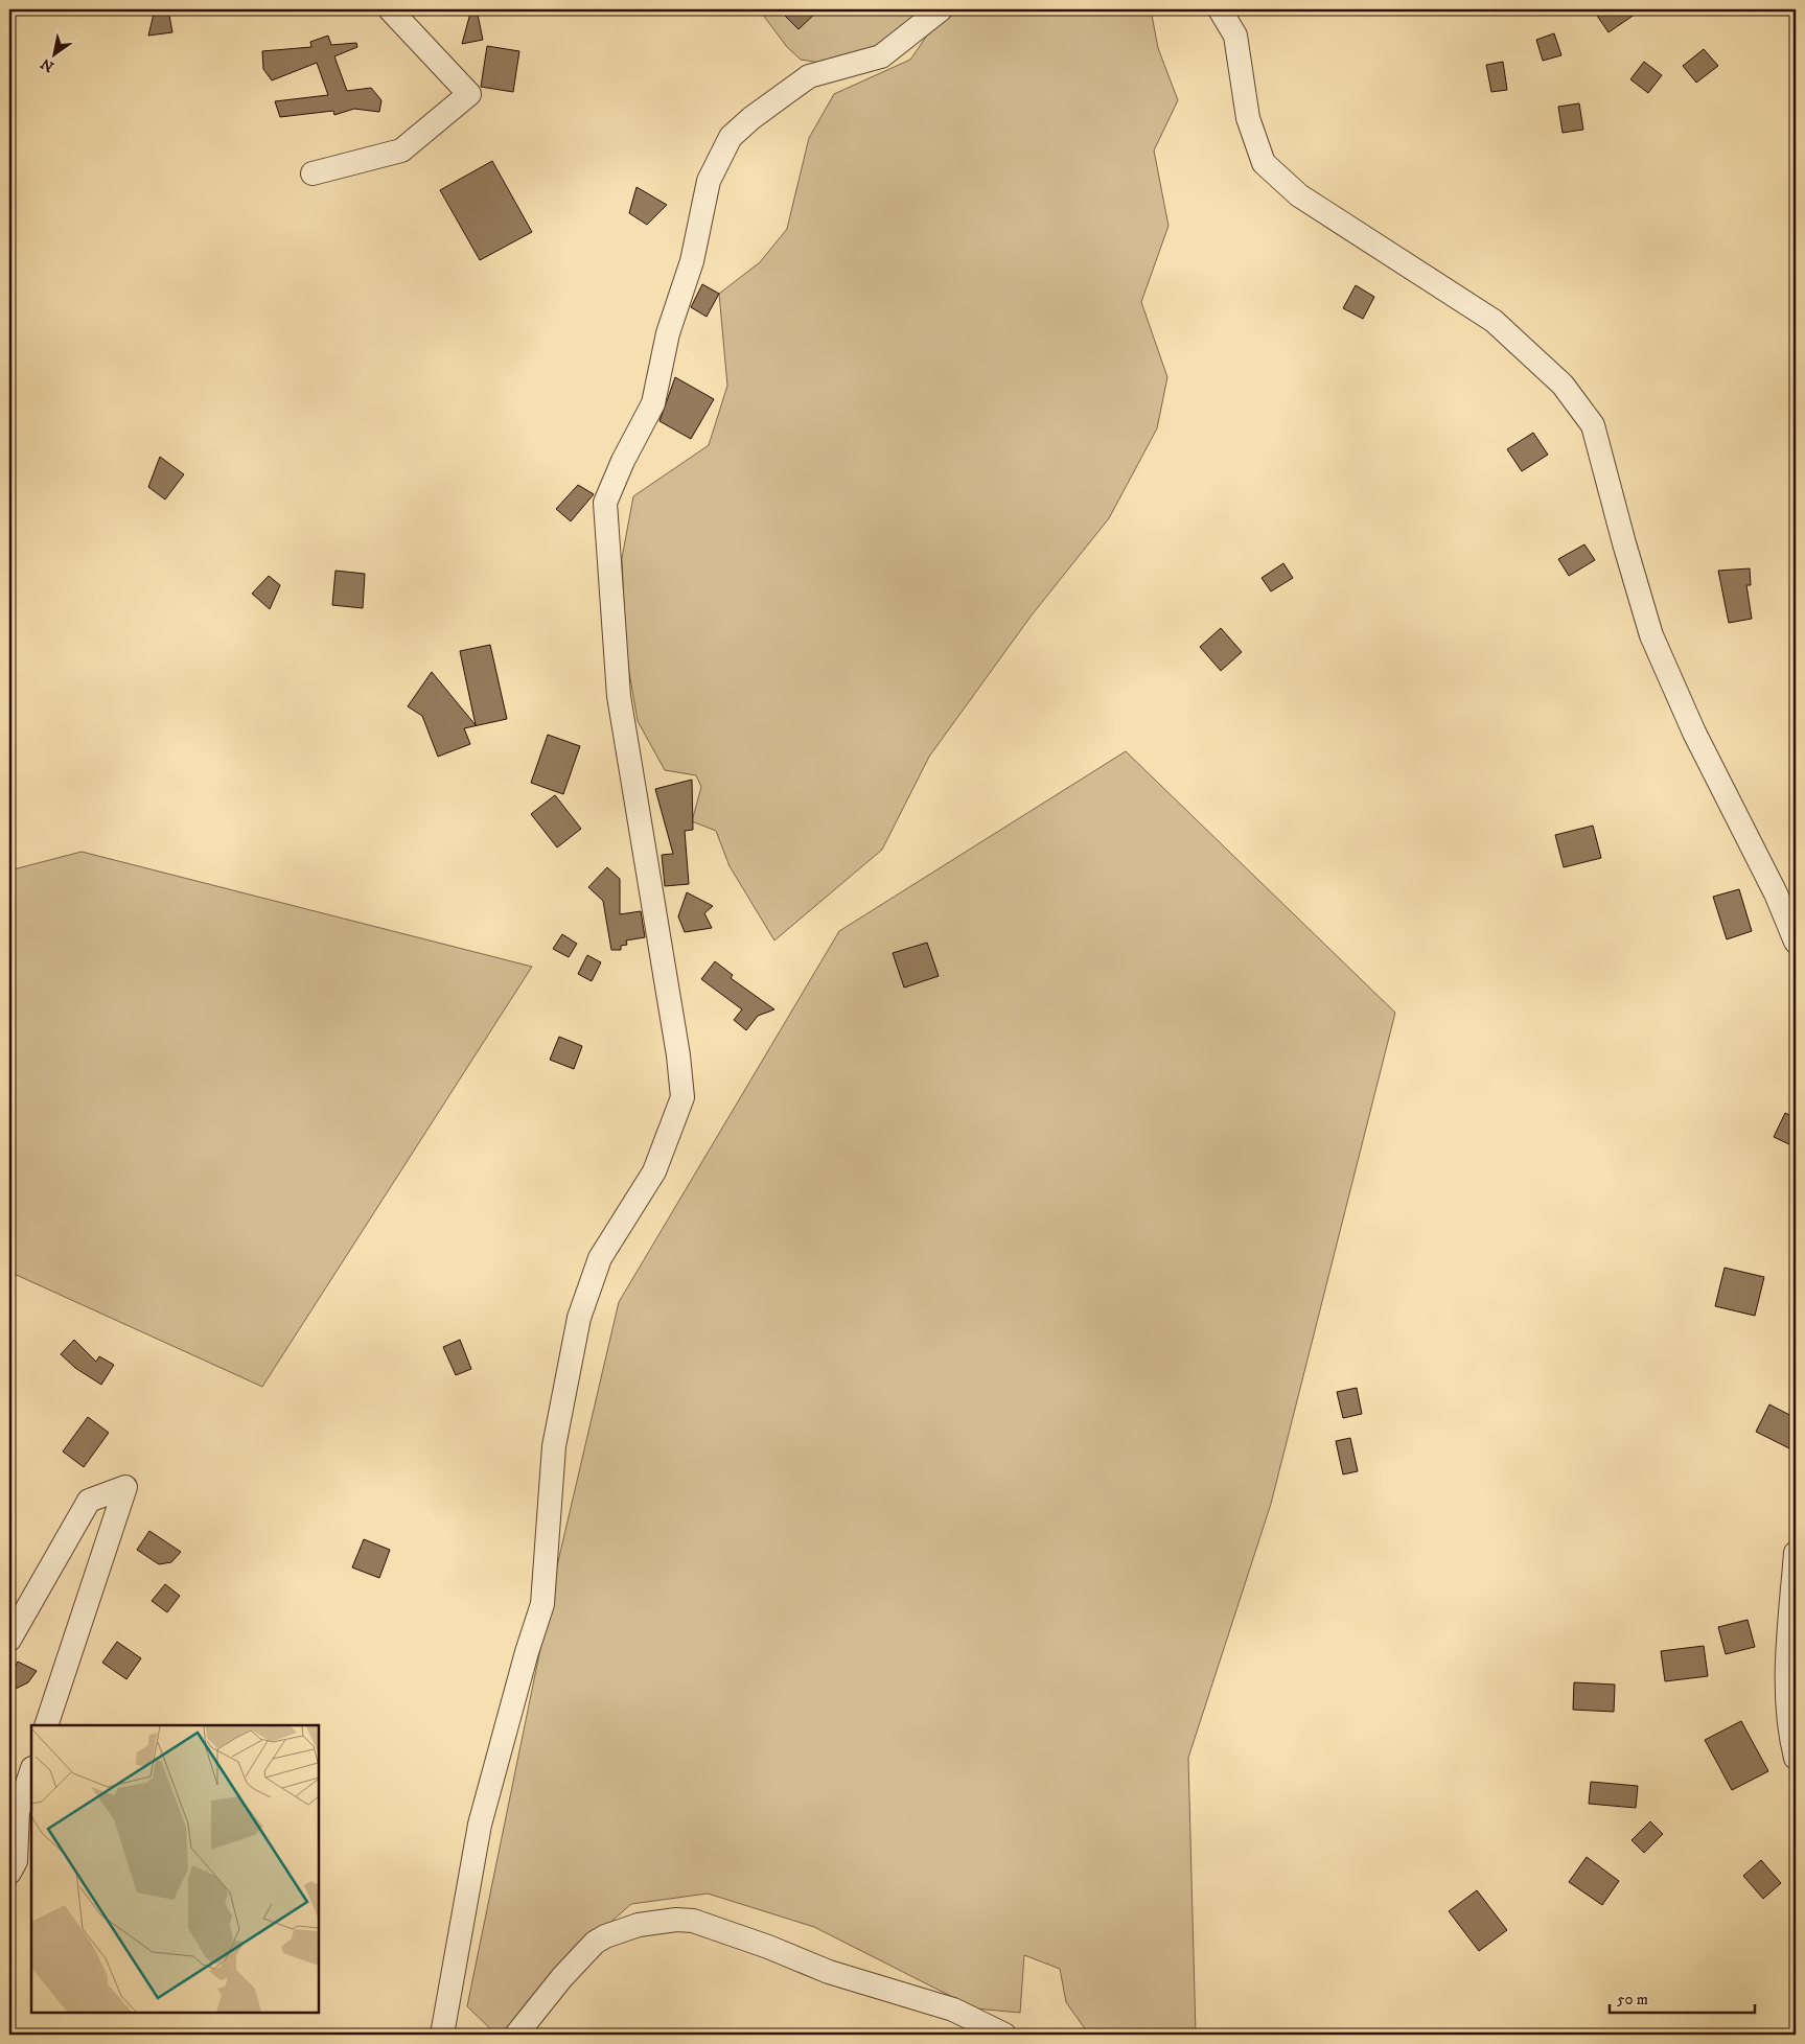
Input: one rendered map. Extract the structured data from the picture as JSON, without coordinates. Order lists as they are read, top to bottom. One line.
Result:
{"scale_bar":"50 m","north":"bottom left"}
